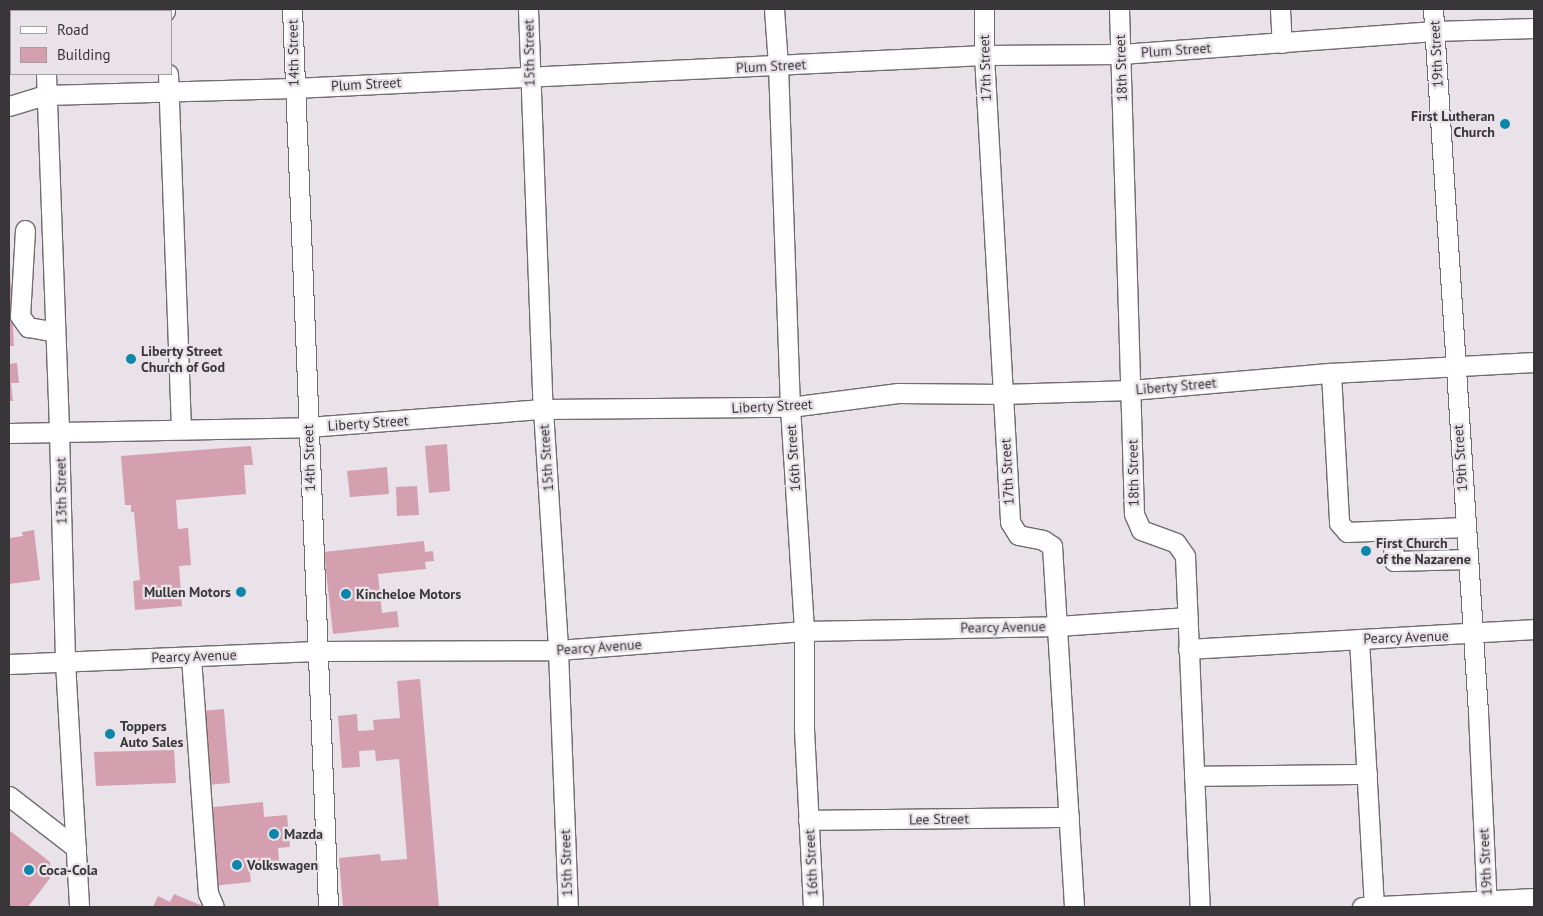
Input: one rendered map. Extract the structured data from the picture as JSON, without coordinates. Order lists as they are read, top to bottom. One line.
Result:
{"streets":{"street":["Plum Street","14th Street","15th Street","19th Street","17th Street","18th Street","Liberty Street","16th Street","13th Street","Pearcy Avenue","Lee Street"]},"crossings":[["Plum Street","14th Street"],["Plum Street","15th Street"],["Plum Street","19th Street"],["Plum Street","17th Street"],["Plum Street","18th Street"],["Plum Street","16th Street"],["Plum Street","13th Street"],["14th Street","Liberty Street"],["14th Street","Pearcy Avenue"],["15th Street","Liberty Street"],["15th Street","Pearcy Avenue"],["19th Street","Liberty Street"],["19th Street","Pearcy Avenue"],["17th Street","Liberty Street"],["17th Street","Pearcy Avenue"],["17th Street","Lee Street"],["18th Street","Liberty Street"],["18th Street","Pearcy Avenue"],["Liberty Street","16th Street"],["Liberty Street","13th Street"],["16th Street","Pearcy Avenue"],["16th Street","Lee Street"],["13th Street","Pearcy Avenue"]],"places":["First Lutheran Church","Liberty Street Church of God","First Church of the Nazarene","Mullen Motors","Kincheloe Motors","Toppers Auto Sales","Mazda","Volkswagen","Coca-Cola"],"legend":["Road","Building"]}
